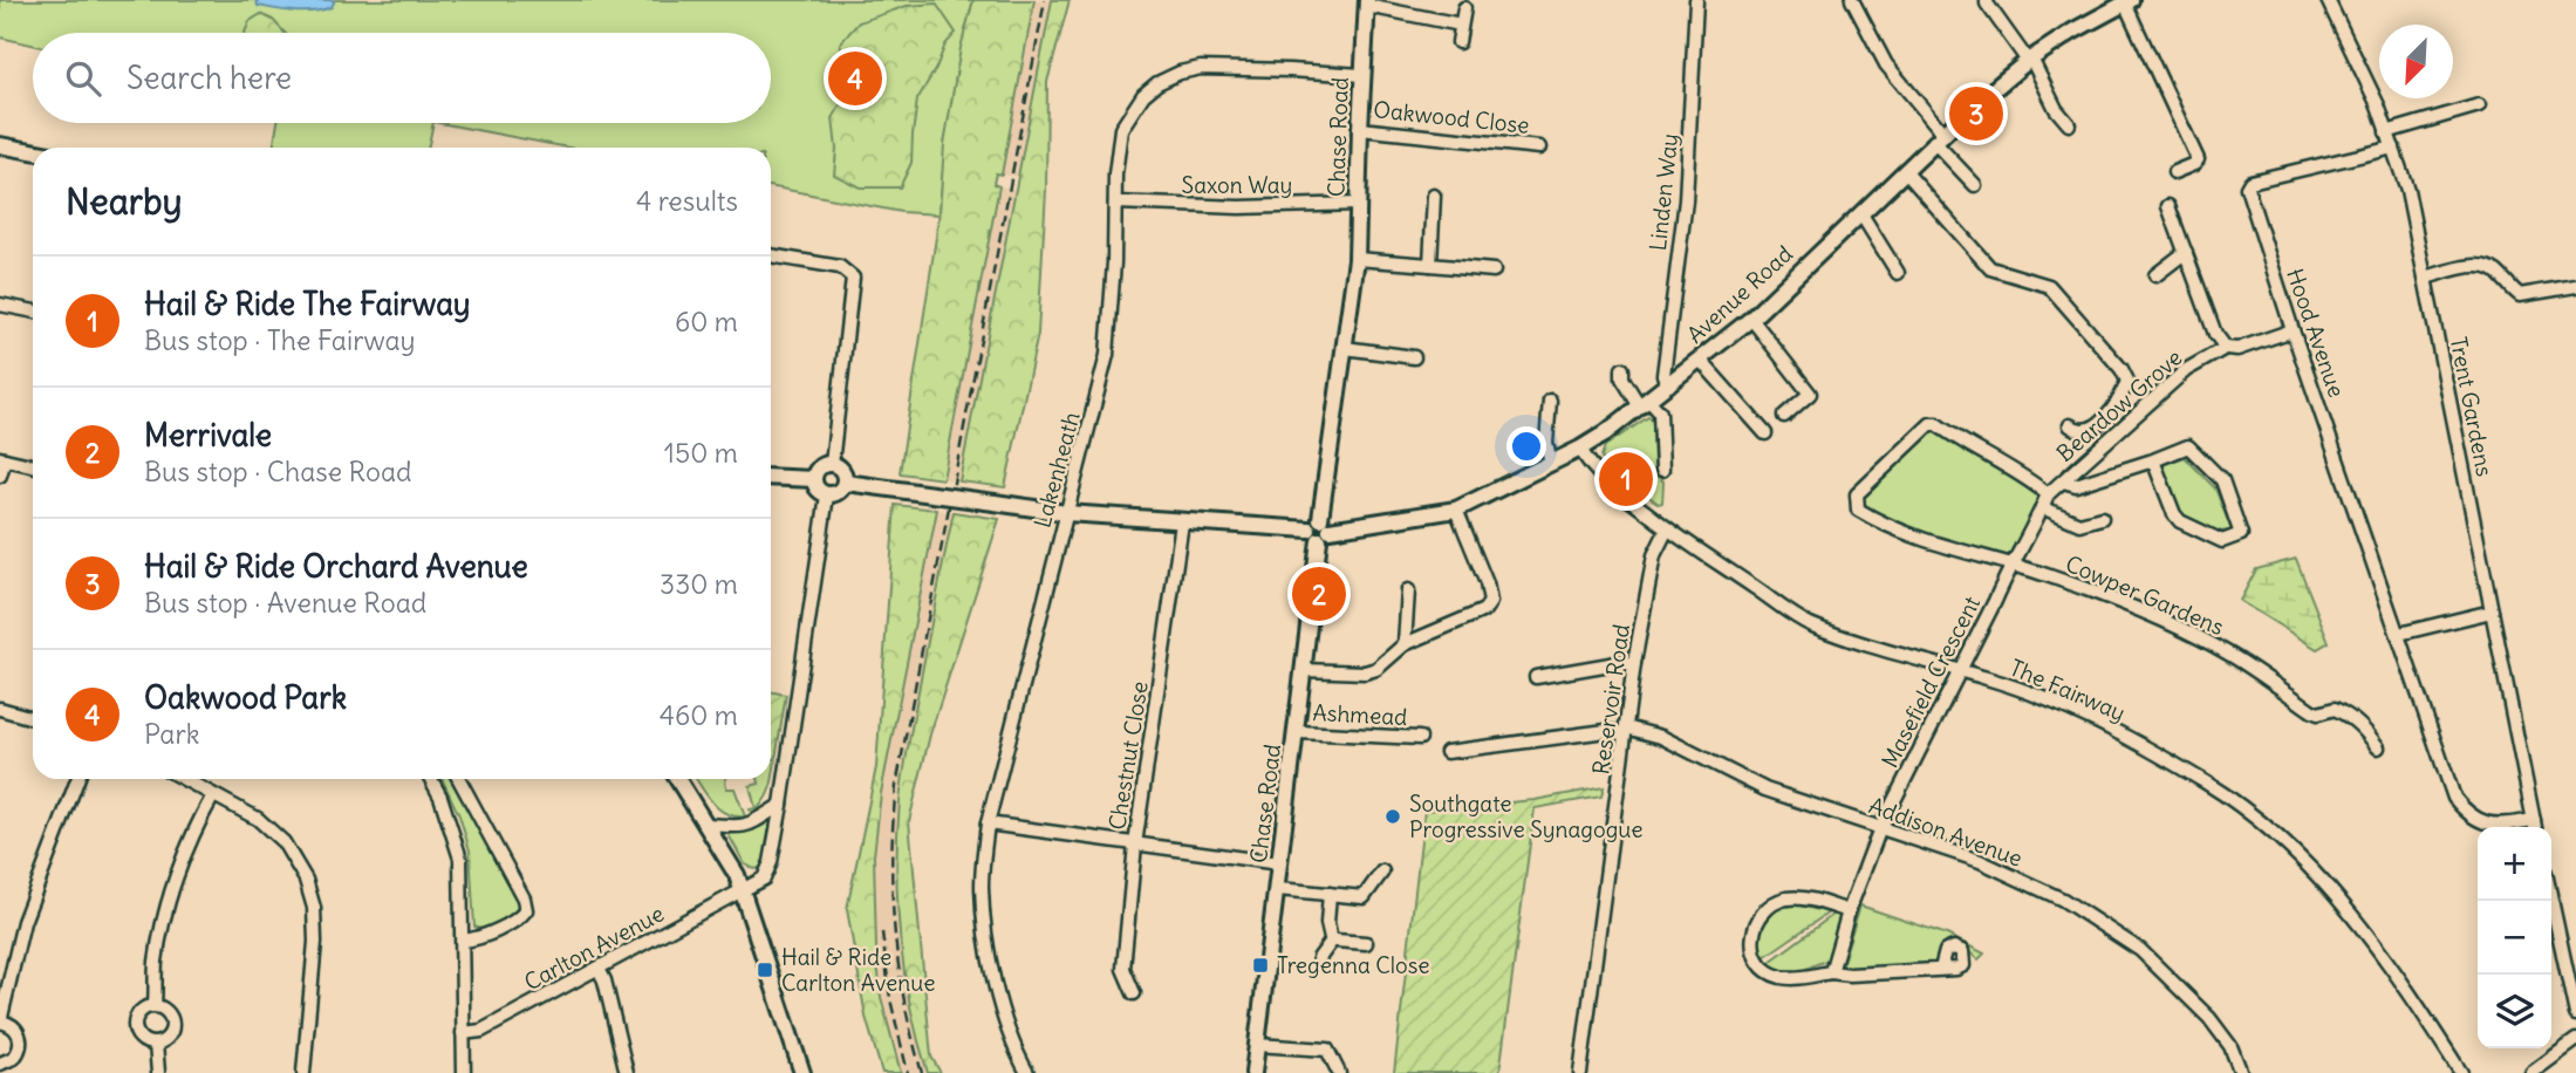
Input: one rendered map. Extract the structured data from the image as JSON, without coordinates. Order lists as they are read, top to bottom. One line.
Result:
{"streets":{"street":["Oakwood Close","Chase Road","Saxon Way","Linden Way","Avenue Road","Hood Avenue","Beardow Grove","Trent Gardens","Lakenheath","Cowper Gardens","Masefield Crescent","The Fairway","Reservoir Road","Ashmead","Chestnut Close","Addison Avenue","Carlton Avenue"]},"crossings":[["Oakwood Close","Chase Road"],["Chase Road","Saxon Way"],["Chase Road","Avenue Road"],["Chase Road","Lakenheath"],["Chase Road","Ashmead"],["Saxon Way","Lakenheath"],["Linden Way","Avenue Road"],["Avenue Road","Lakenheath"],["Avenue Road","The Fairway"],["Avenue Road","Chestnut Close"],["Avenue Road","Carlton Avenue"],["Hood Avenue","Trent Gardens"],["Beardow Grove","Cowper Gardens"],["Cowper Gardens","Masefield Crescent"],["Masefield Crescent","The Fairway"],["Masefield Crescent","Addison Avenue"],["The Fairway","Reservoir Road"],["Reservoir Road","Addison Avenue"]],"places":{"other":["Southgate Progressive Synagogue"],"transit":["Tregenna Close","Hail & Ride Carlton Avenue"]},"north":"bottom left","page":{"search":"Search here","pins":["4","3","1","2"],"heading":["Nearby","4 results"],"list":[{"mark":"1","name":"Hail & Ride The Fairway","note":"Bus stop · The Fairway","value":"60 m"},{"mark":"2","name":"Merrivale","note":"Bus stop · Chase Road","value":"150 m"},{"mark":"3","name":"Hail & Ride Orchard Avenue","note":"Bus stop · Avenue Road","value":"330 m"},{"mark":"4","name":"Oakwood Park","note":"Park","value":"460 m"}],"map_buttons":["+","−"]}}
